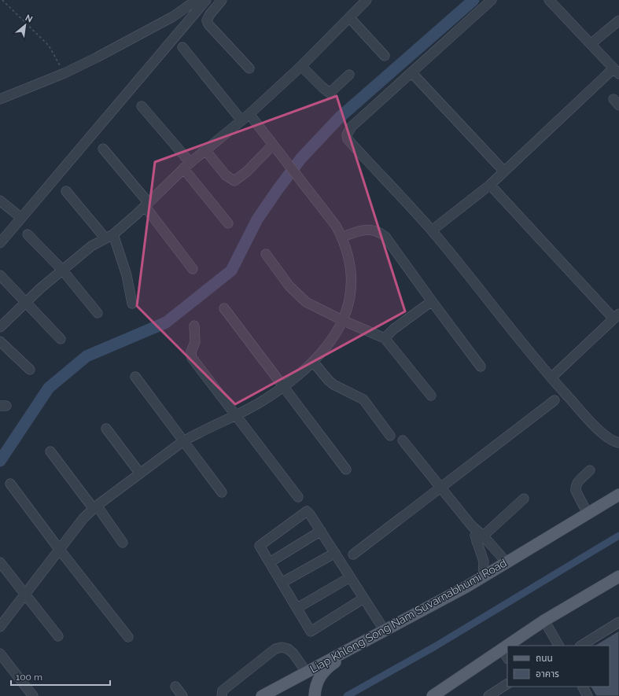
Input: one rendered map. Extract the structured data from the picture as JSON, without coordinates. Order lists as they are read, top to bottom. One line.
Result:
{"streets":{"main road":["Liap Khlong Song Nam Suvarnabhumi Road"]},"legend":["ถนน","อาคาร"],"scale_bar":"100 m","north":"top right"}
